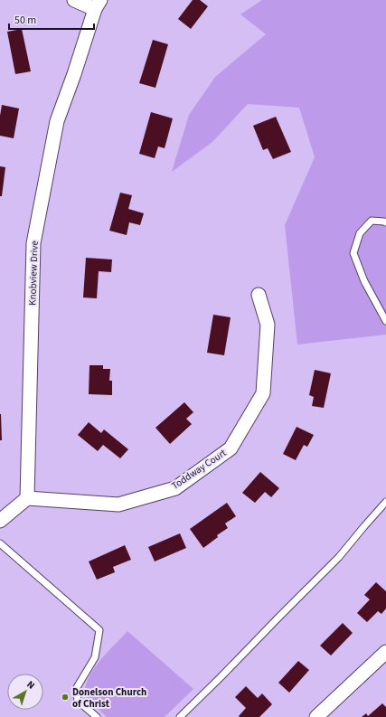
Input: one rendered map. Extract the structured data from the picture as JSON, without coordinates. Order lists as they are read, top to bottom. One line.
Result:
{"streets":{"street":["Knobview Drive","Toddway Court"]},"crossings":[["Knobview Drive","Toddway Court"]],"places":["Donelson Church of Christ"],"scale_bar":"50 m","north":"top right"}
